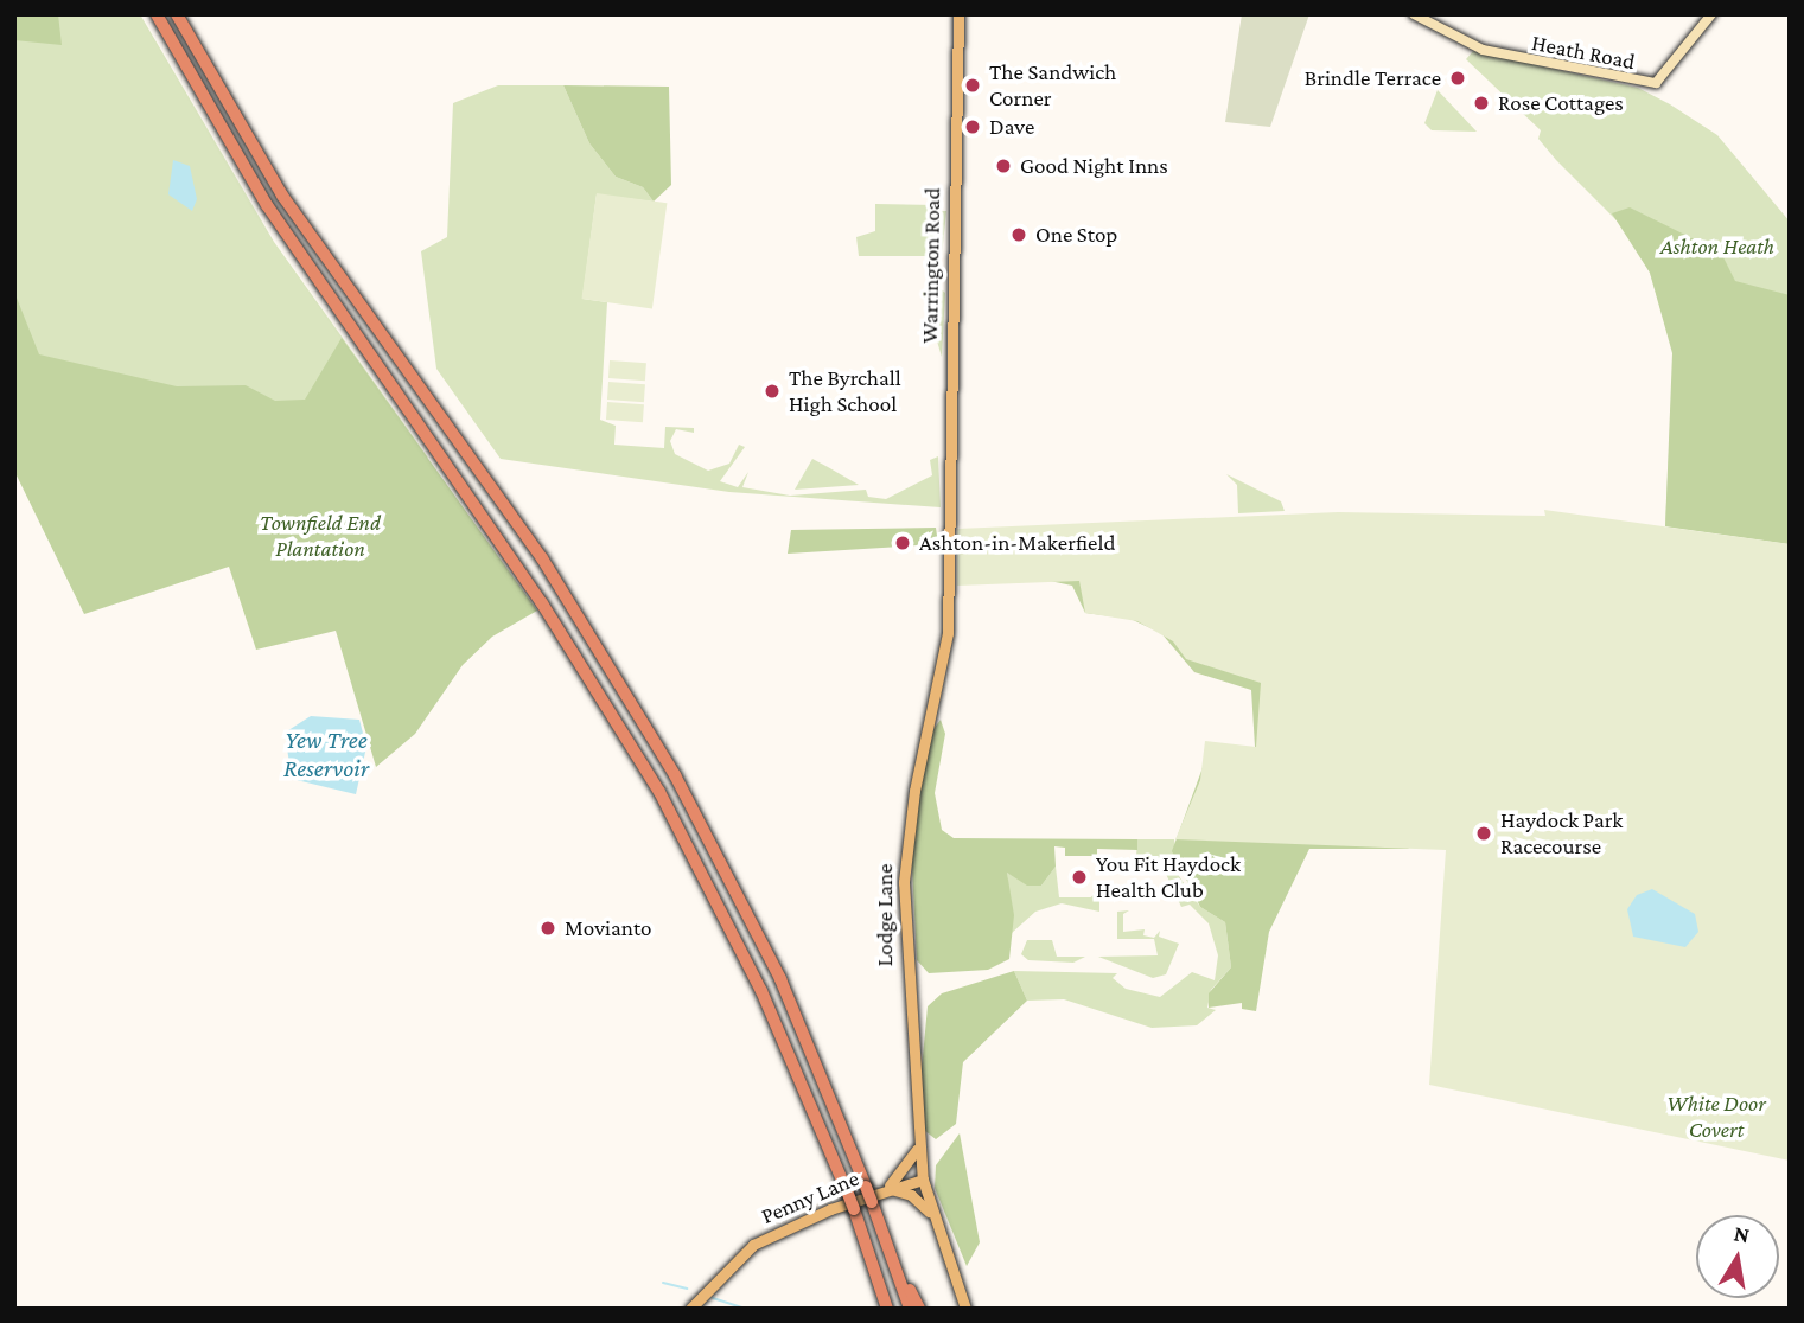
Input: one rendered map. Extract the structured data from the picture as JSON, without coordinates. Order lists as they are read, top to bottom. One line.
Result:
{"streets":{"main road":["Warrington Road","Lodge Lane","Penny Lane"],"street":["Heath Road"]},"crossings":[["Warrington Road","Lodge Lane"],["Lodge Lane","Penny Lane"]],"water":["Yew Tree Reservoir"],"parks":["Ashton Heath","Townfield End Plantation","White Door Covert"],"places":["Brindle Terrace","The Sandwich Corner","Rose Cottages","Dave","Good Night Inns","One Stop","The Byrchall High School","Ashton-in-Makerfield","Haydock Park Racecourse","You Fit Haydock Health Club","Movianto"],"north":"top"}
